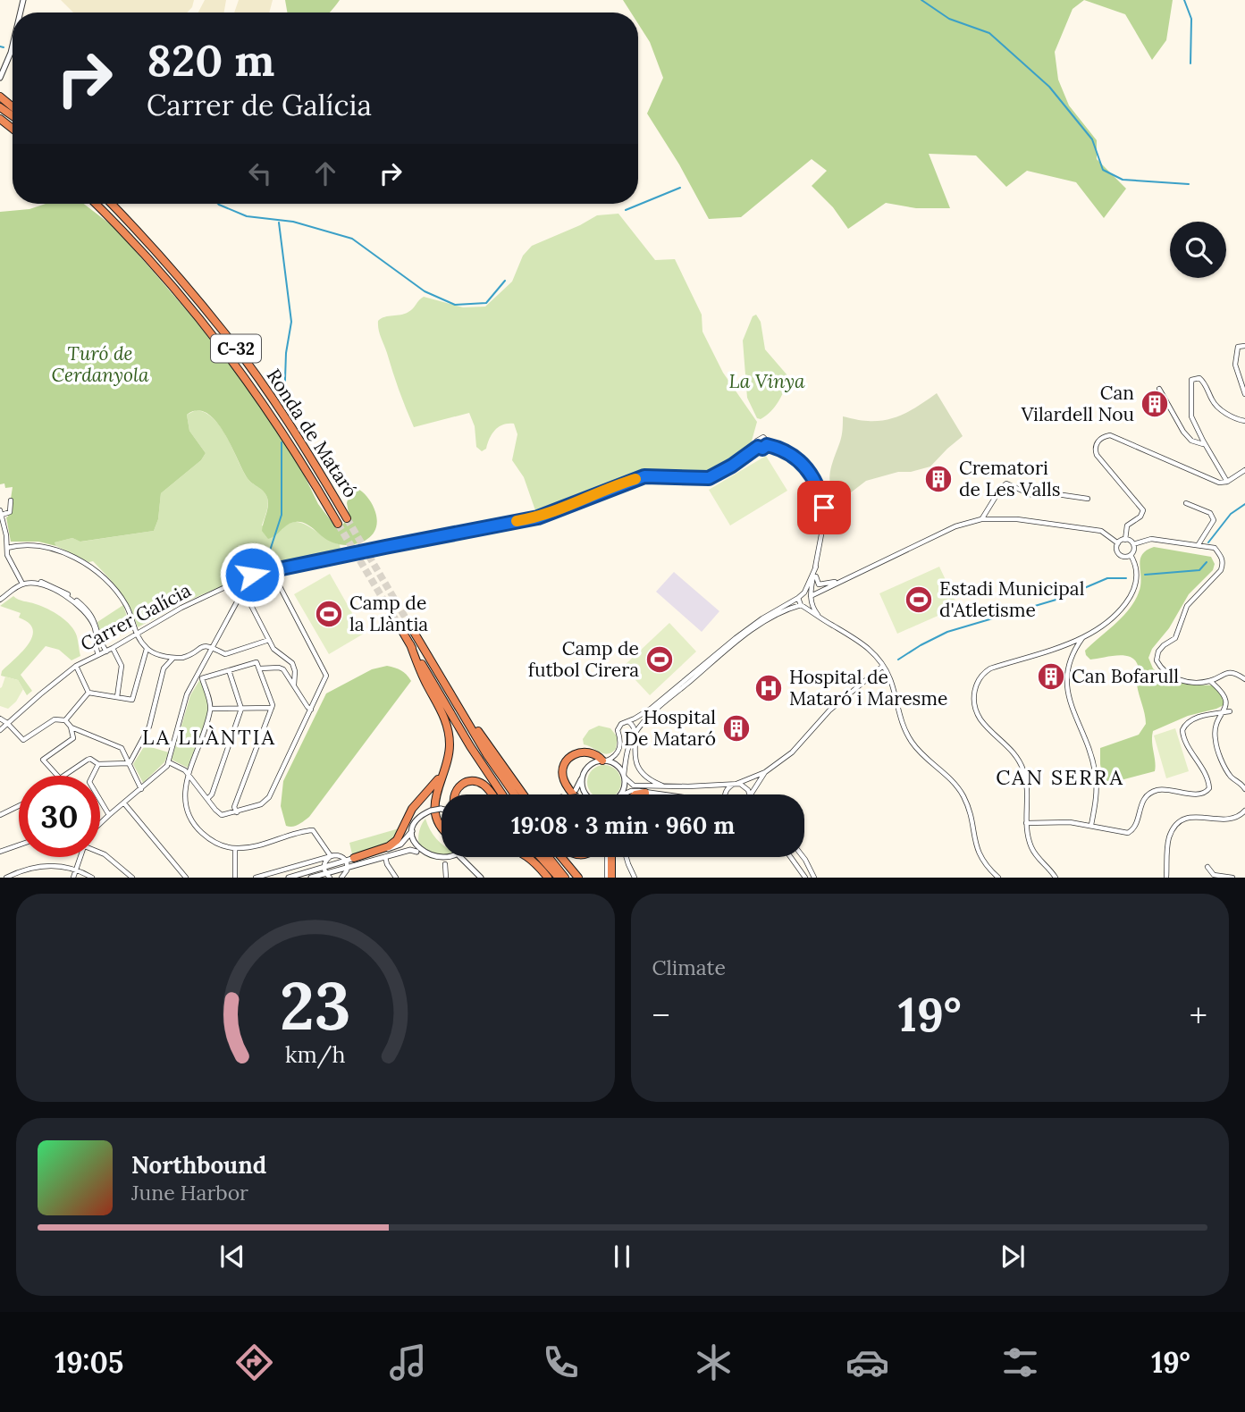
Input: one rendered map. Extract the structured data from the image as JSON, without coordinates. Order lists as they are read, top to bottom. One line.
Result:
{"streets":{"highway":["C-32","Ronda de Mataró"],"street":["Carrer Galícia"]},"districts":["LA LLÀNTIA","CAN SERRA"],"parks":["Turó de Cerdanyola","La Vinya"],"places":{"building":["Can Vilardell Nou","Crematori de Les Valls","Can Bofarull","Hospital De Mataró"],"sports":["Estadi Municipal d'Atletisme","Camp de la Llàntia","Camp de futbol Cirera"],"hospital":["Hospital de Mataró i Maresme"]},"page":{"turn":["820 m","Carrer de Galícia"],"limit":"30","trip":"19:08 · 3 min · 960 m","tile":"Climate","heat":["−","19°","+"],"song":["Northbound","June Harbor"],"tabs":["19:05","19°"],"gauge":["23","km/h"]}}
